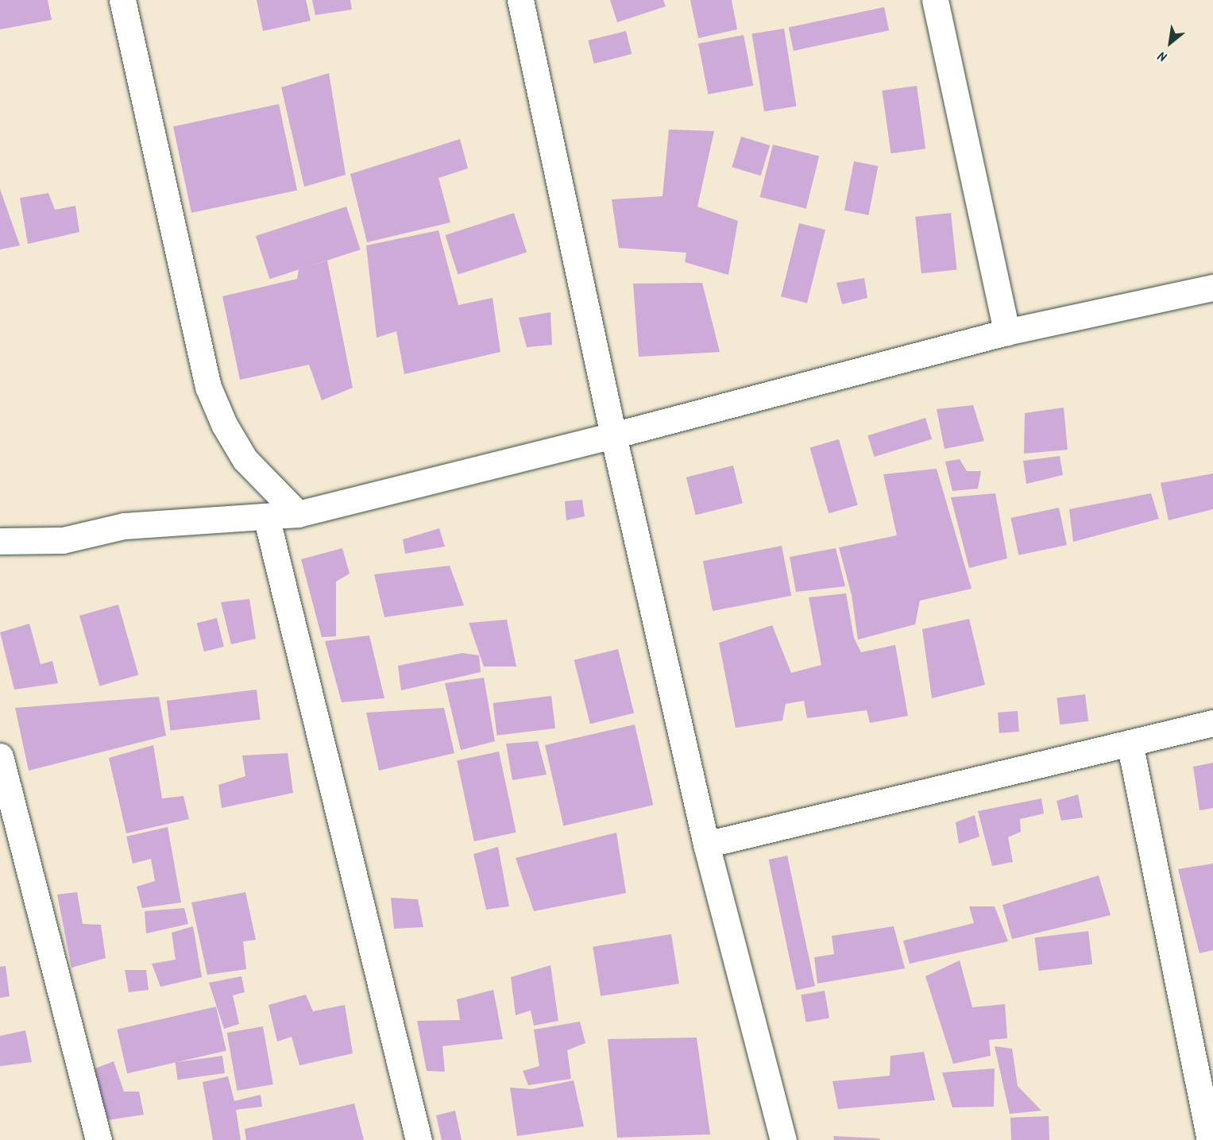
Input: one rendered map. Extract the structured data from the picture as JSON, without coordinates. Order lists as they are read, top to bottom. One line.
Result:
{"north":"bottom left"}
